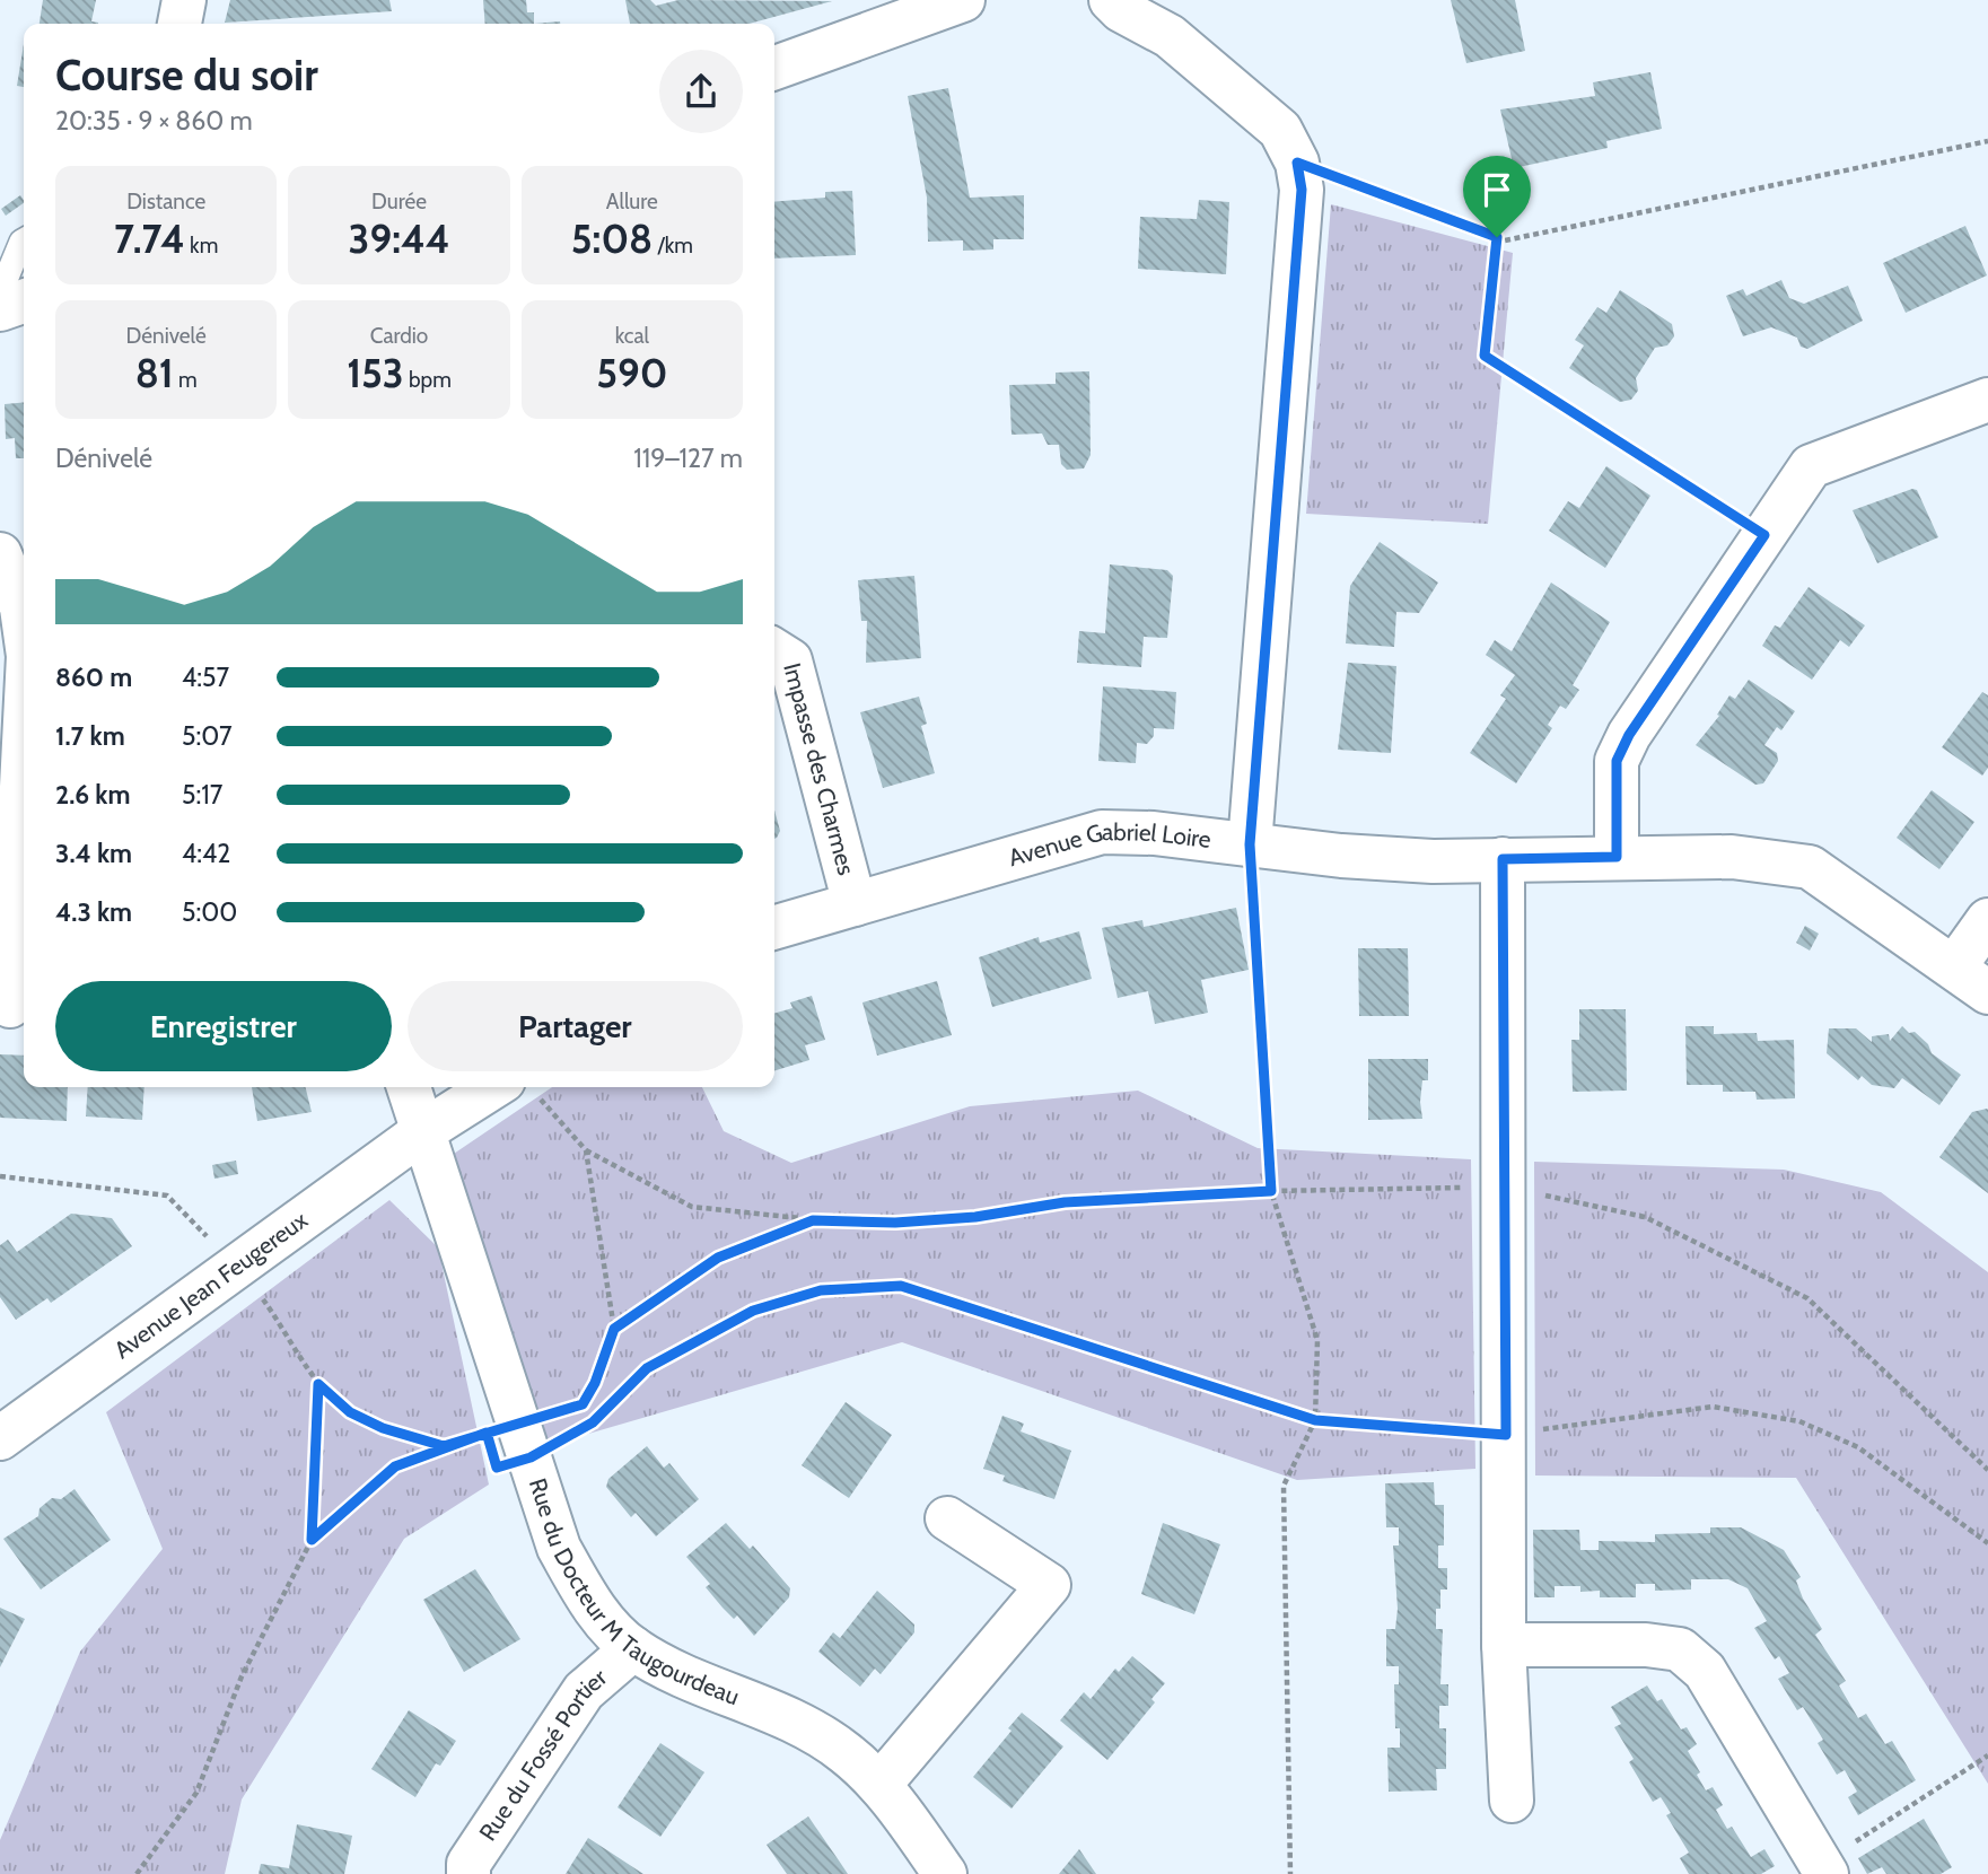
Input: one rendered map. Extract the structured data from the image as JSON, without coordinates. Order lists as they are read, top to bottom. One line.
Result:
{"streets":{"street":["Impasse des Charmes","Avenue Gabriel Loire","Avenue Jean Feugereux","Rue du Docteur M Taugourdeau","Rue du Fossé Portier"]},"crossings":[["Impasse des Charmes","Avenue Gabriel Loire"],["Avenue Jean Feugereux","Rue du Docteur M Taugourdeau"],["Rue du Docteur M Taugourdeau","Rue du Fossé Portier"]],"page":{"heading":["Course du soir","20:35 · 9 × 860 m"],"stats":[["Distance","7.74 km"],["Durée","39:44"],["Allure","5:08 /km"],["Dénivelé","81 m"],["Cardio","153 bpm"],["kcal","590"]],"chart":["Dénivelé","119–127 m"],"list":[{"name":"860 m","note":"4:57"},{"name":"1.7 km","note":"5:07"},{"name":"2.6 km","note":"5:17"},{"name":"3.4 km","note":"4:42"},{"name":"4.3 km","note":"5:00"}],"buttons":["Enregistrer","Partager"]}}
